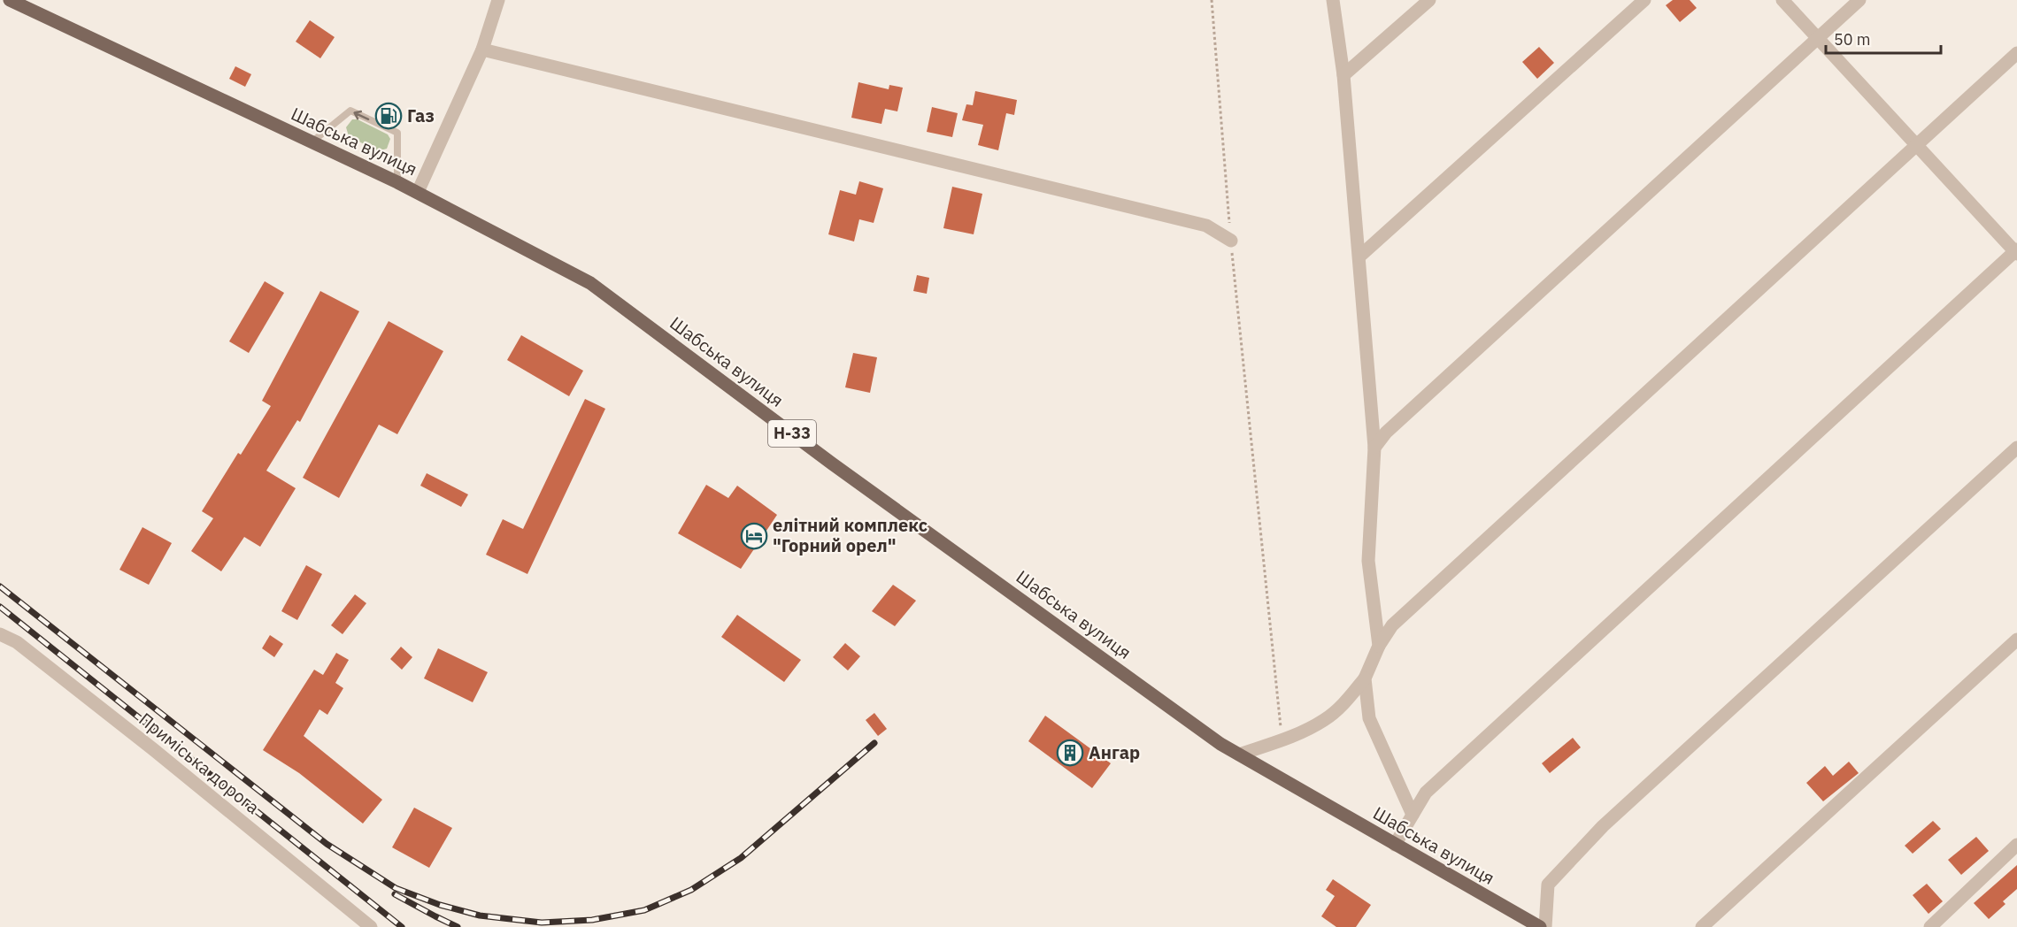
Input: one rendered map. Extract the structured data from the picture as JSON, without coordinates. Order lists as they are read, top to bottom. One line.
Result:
{"streets":{"main road":["Шабська вулиця","Н-33"],"street":["Приміська дорога"]},"places":{"fuel station":["Газ"],"hotel":["елітний комплекс \"Горний орел\""],"building":["Ангар"]},"scale_bar":"50 m"}
